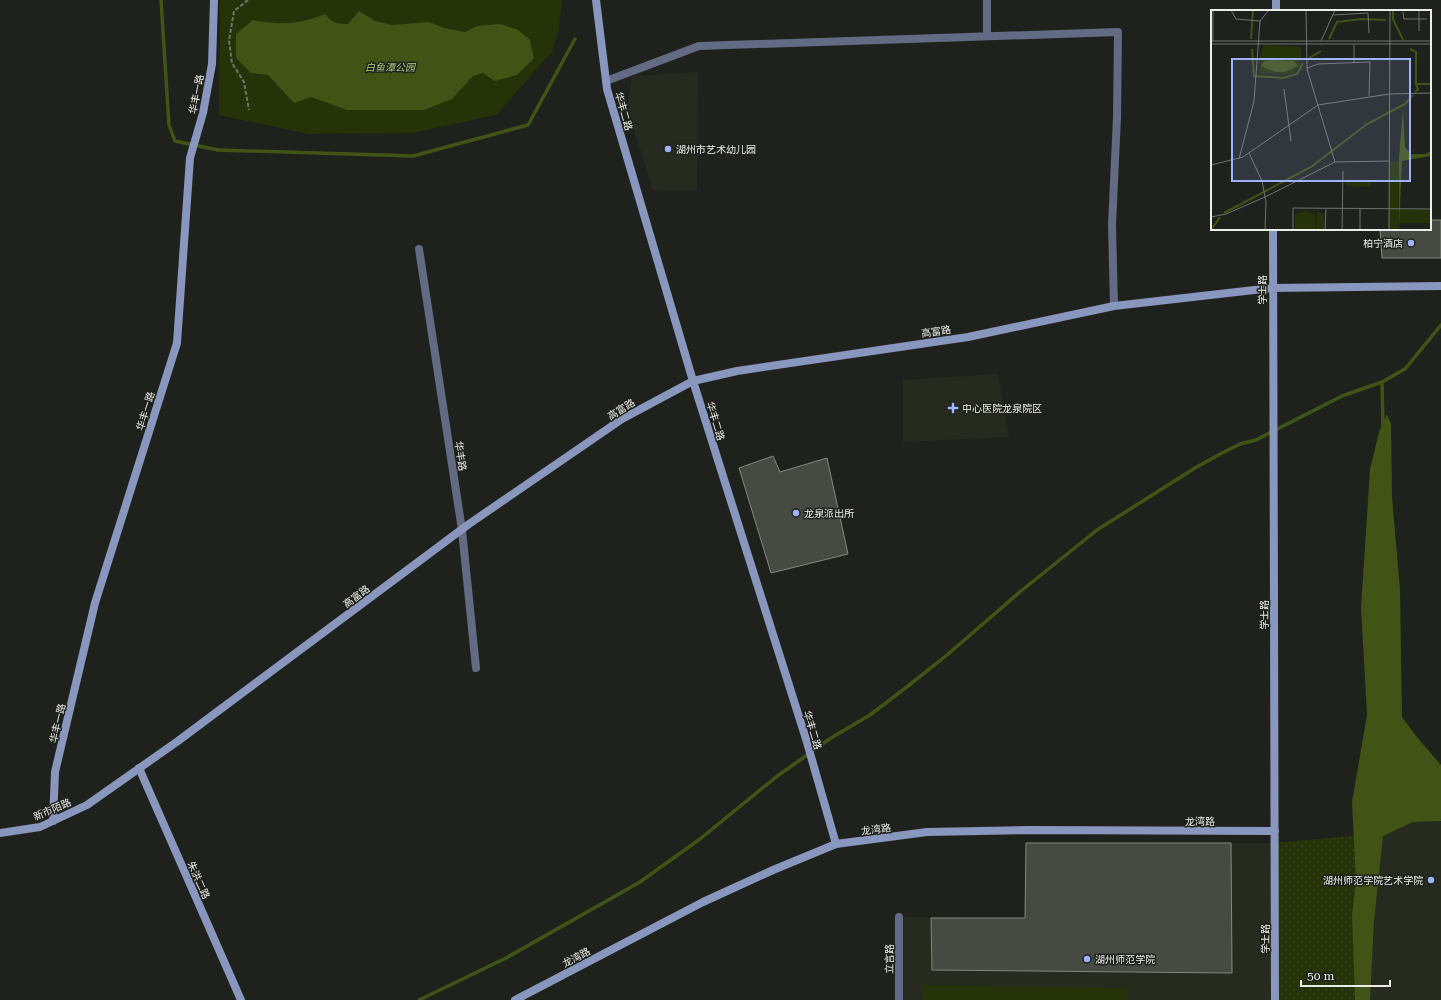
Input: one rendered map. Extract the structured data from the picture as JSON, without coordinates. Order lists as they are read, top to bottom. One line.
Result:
{"streets":{"street":["华丰一路","华丰二路","学士路","高富路","华丰路","新市陌路","龙湾路","朱洪二路","立言路"]},"crossings":[["华丰一路","新市陌路"],["华丰二路","高富路"],["华丰二路","龙湾路"],["学士路","高富路"],["学士路","龙湾路"],["高富路","华丰路"],["高富路","新市陌路"],["高富路","朱洪二路"]],"parks":["白鱼潭公园"],"places":{"other":["湖州市艺术幼儿园","柏宁酒店","龙泉派出所","湖州师范学院艺术学院","湖州师范学院"],"health":["中心医院龙泉院区"]},"scale_bar":"50 m"}
